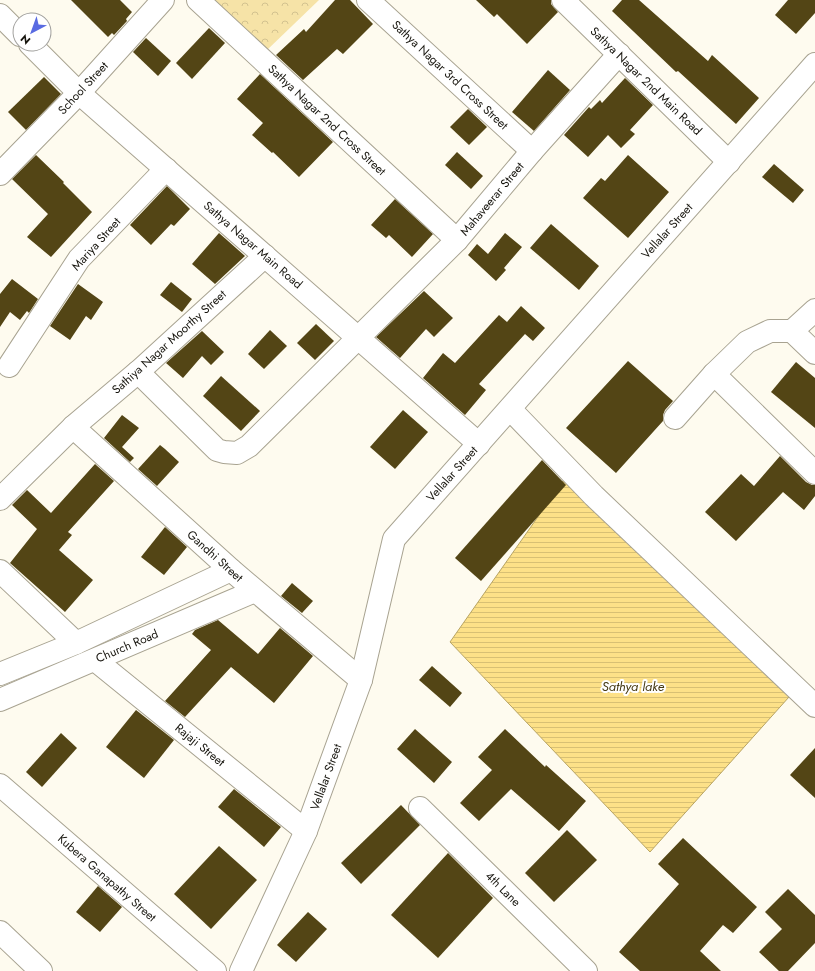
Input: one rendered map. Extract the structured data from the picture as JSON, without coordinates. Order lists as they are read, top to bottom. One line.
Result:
{"streets":{"street":["Sathya Nagar 3rd Cross Street","Sathya Nagar 2nd Main Road","School Street","Sathya Nagar 2nd Cross Street","Mahaveerar Street","Vellalar Street","Mariya Street","Sathya Nagar Main Road","Sathiya Nagar Moorthy Street","Gandhi Street","Church Road","Rajaji Street","Kubera Ganapathy Street","4th Lane"]},"crossings":[["Sathya Nagar 3rd Cross Street","Mahaveerar Street"],["Sathya Nagar 2nd Main Road","Mahaveerar Street"],["Sathya Nagar 2nd Main Road","Vellalar Street"],["School Street","Sathya Nagar Main Road"],["Sathya Nagar 2nd Cross Street","Mahaveerar Street"],["Mahaveerar Street","Sathya Nagar Main Road"],["Mahaveerar Street","Sathiya Nagar Moorthy Street"],["Vellalar Street","Sathya Nagar Main Road"],["Vellalar Street","Gandhi Street"],["Vellalar Street","Rajaji Street"],["Mariya Street","Sathya Nagar Main Road"],["Sathya Nagar Main Road","Sathiya Nagar Moorthy Street"],["Sathiya Nagar Moorthy Street","Gandhi Street"],["Gandhi Street","Church Road"],["Church Road","Rajaji Street"]],"water":["Sathya lake"],"north":"bottom left"}
